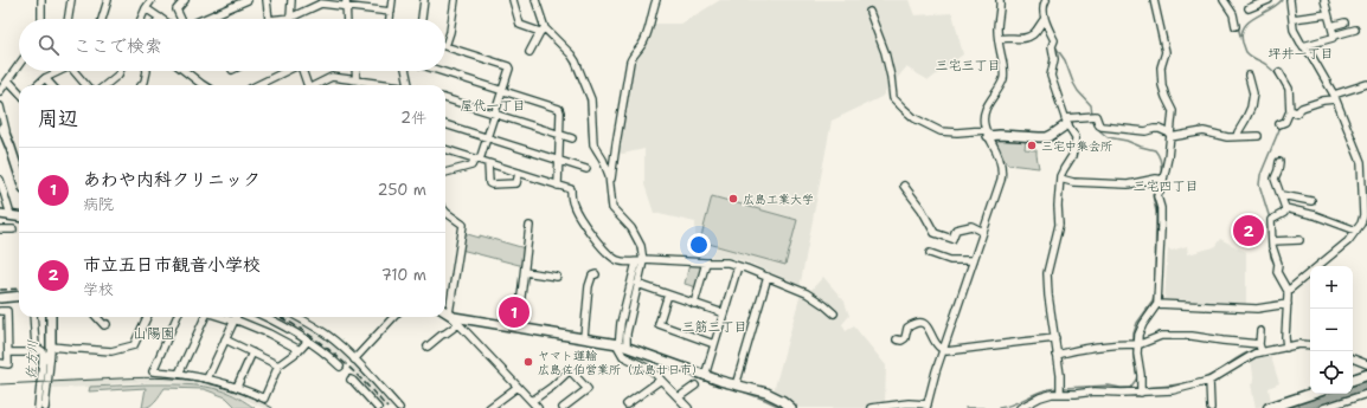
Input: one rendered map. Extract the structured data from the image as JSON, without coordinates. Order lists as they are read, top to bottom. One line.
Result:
{"districts":["坪井一丁目","三宅三丁目","屋代一丁目","三宅四丁目","三筋三丁目","山陽園"],"water":["佐方川"],"places":["三宅中集会所","広島工業大学","ヤマト運輸 広島佐伯営業所（広島廿日市）"],"page":{"search":"ここで検索","heading":["周辺","2件"],"list":[{"mark":"1","name":"あわや内科クリニック","note":"病院","value":"250 m"},{"mark":"2","name":"市立五日市観音小学校","note":"学校","value":"710 m"}],"pins":["2","1"],"map_buttons":["+","−"]}}
